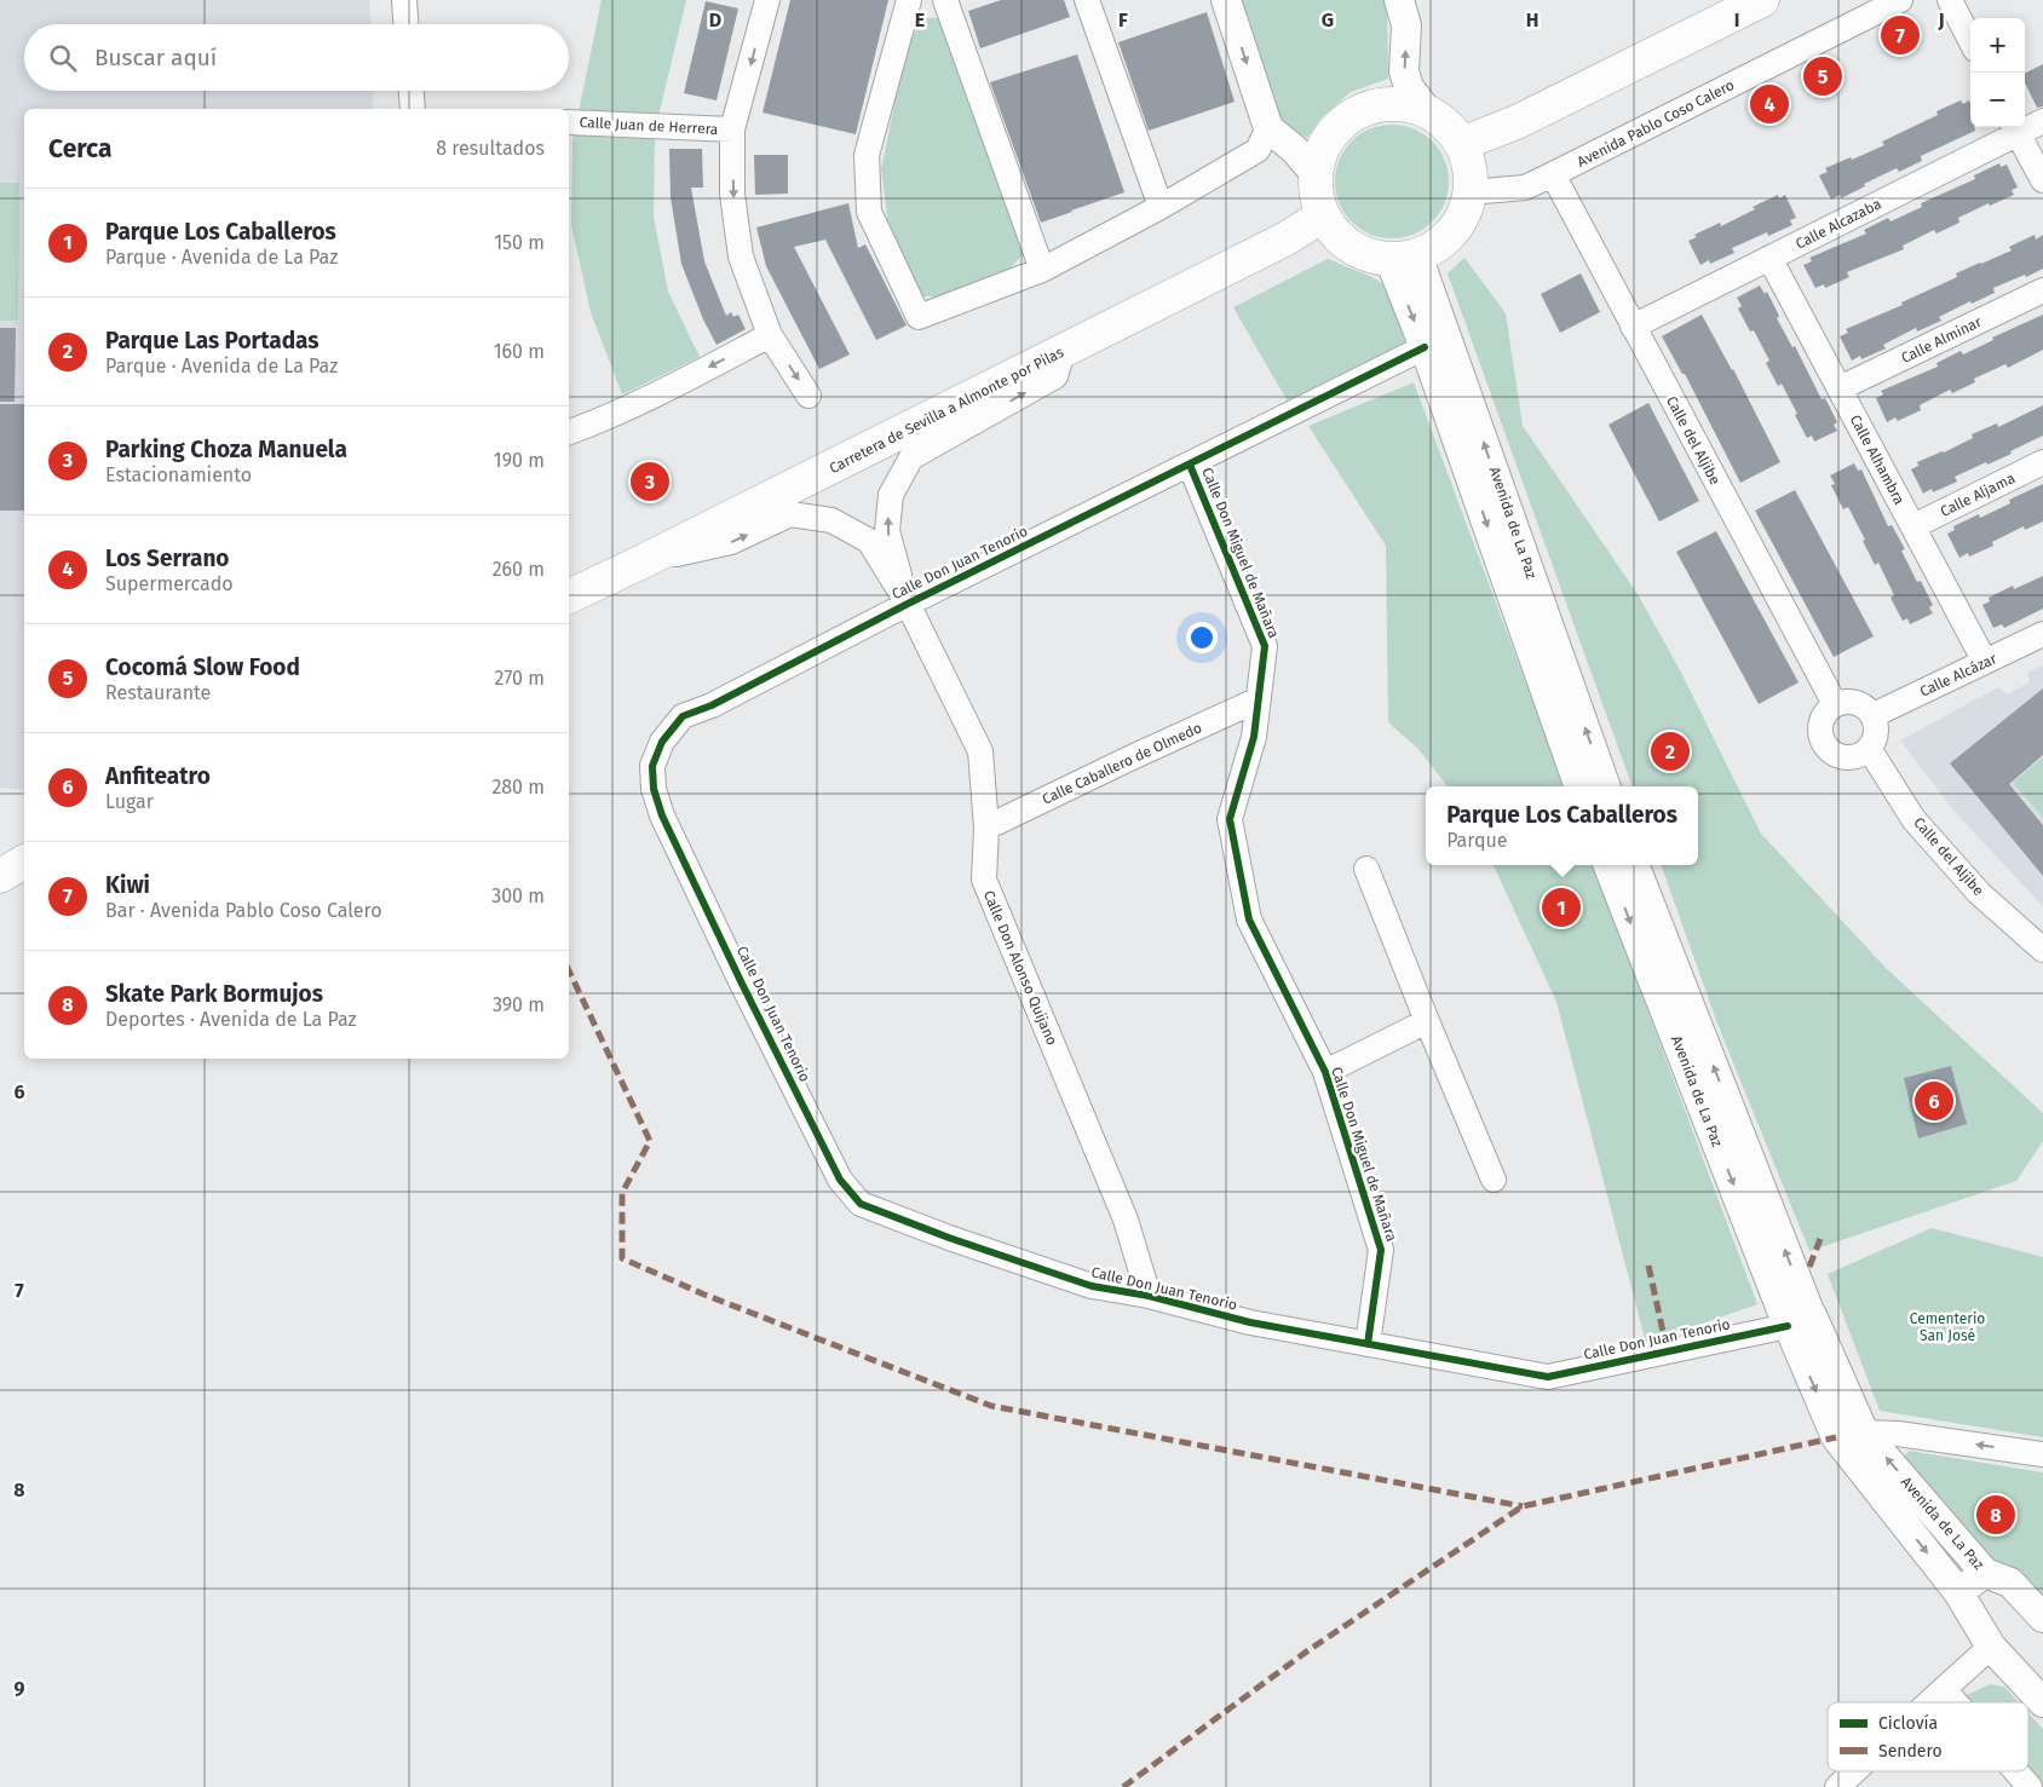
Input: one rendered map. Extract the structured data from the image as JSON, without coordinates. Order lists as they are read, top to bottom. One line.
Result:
{"streets":{"main road":["Carretera de Sevilla a Almonte por Pilas"],"street":["Avenida Pablo Coso Calero","Calle Juan de Herrera","Calle Alcazaba","Calle Alminar","Calle del Aljibe","Calle Alhambra","Calle Aljama","Avenida de La Paz","Calle Don Miguel de Mañara","Calle Don Juan Tenorio","Calle Alcázar","Calle Caballero de Olmedo","Calle Don Alonso Quijano"]},"crossings":[["Avenida Pablo Coso Calero","Carretera de Sevilla a Almonte por Pilas"],["Avenida Pablo Coso Calero","Calle del Aljibe"],["Avenida Pablo Coso Calero","Avenida de La Paz"],["Calle Alcazaba","Calle del Aljibe"],["Calle Alcazaba","Calle Alhambra"],["Calle Alminar","Calle Alhambra"],["Carretera de Sevilla a Almonte por Pilas","Avenida de La Paz"],["Calle del Aljibe","Calle Alcázar"],["Calle Alhambra","Calle Aljama"],["Calle Alhambra","Calle Alcázar"],["Avenida de La Paz","Calle Don Juan Tenorio"],["Calle Don Miguel de Mañara","Calle Don Juan Tenorio"],["Calle Don Miguel de Mañara","Calle Caballero de Olmedo"],["Calle Don Juan Tenorio","Calle Don Alonso Quijano"],["Calle Caballero de Olmedo","Calle Don Alonso Quijano"]],"parks":["Cementerio San José"],"legend":["Ciclovía","Sendero"],"page":{"pins":["7","5","4","3","2","1","6","8"],"map_buttons":["+","−"],"search":"Buscar aquí","heading":["Cerca","8 resultados"],"list":[{"mark":"1","name":"Parque Los Caballeros","note":"Parque · Avenida de La Paz","value":"150 m"},{"mark":"2","name":"Parque Las Portadas","note":"Parque · Avenida de La Paz","value":"160 m"},{"mark":"3","name":"Parking Choza Manuela","note":"Estacionamiento","value":"190 m"},{"mark":"4","name":"Los Serrano","note":"Supermercado","value":"260 m"},{"mark":"5","name":"Cocomá Slow Food","note":"Restaurante","value":"270 m"},{"mark":"6","name":"Anfiteatro","note":"Lugar","value":"280 m"},{"mark":"7","name":"Kiwi","note":"Bar · Avenida Pablo Coso Calero","value":"300 m"},{"mark":"8","name":"Skate Park Bormujos","note":"Deportes · Avenida de La Paz","value":"390 m"}],"popup":["Parque Los Caballeros","Parque"]},"grid":{"columns":["D","E","F","G","H","I","J"],"rows":["6","7","8","9"]}}
